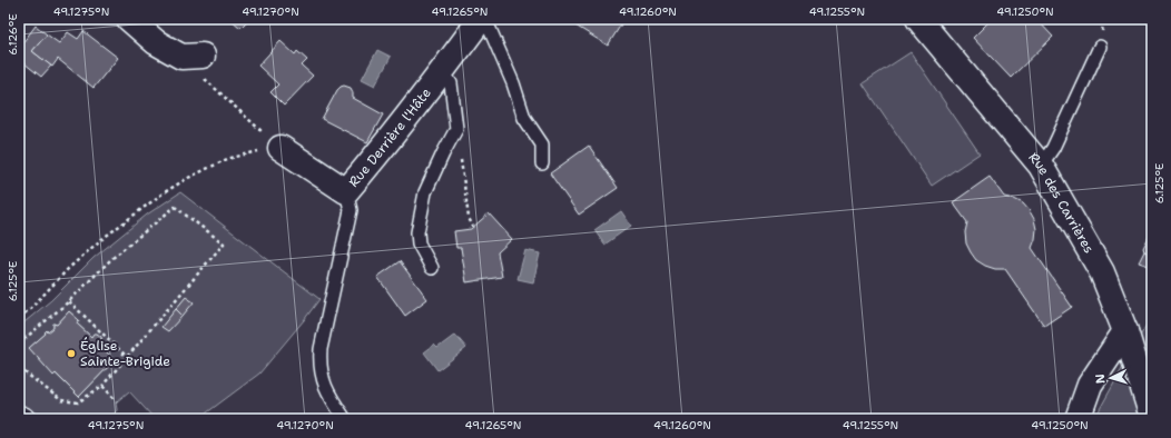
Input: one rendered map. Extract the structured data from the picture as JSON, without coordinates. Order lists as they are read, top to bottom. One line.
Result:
{"streets":{"street":["Rue Derrière l'Hâte","Rue des Carrières"]},"places":["Église Sainte-Brigide"],"north":"left","coordinates":["49.1275°N","49.1270°N","49.1265°N","49.1260°N","49.1255°N","49.1250°N","6.126°E","6.125°E"]}
